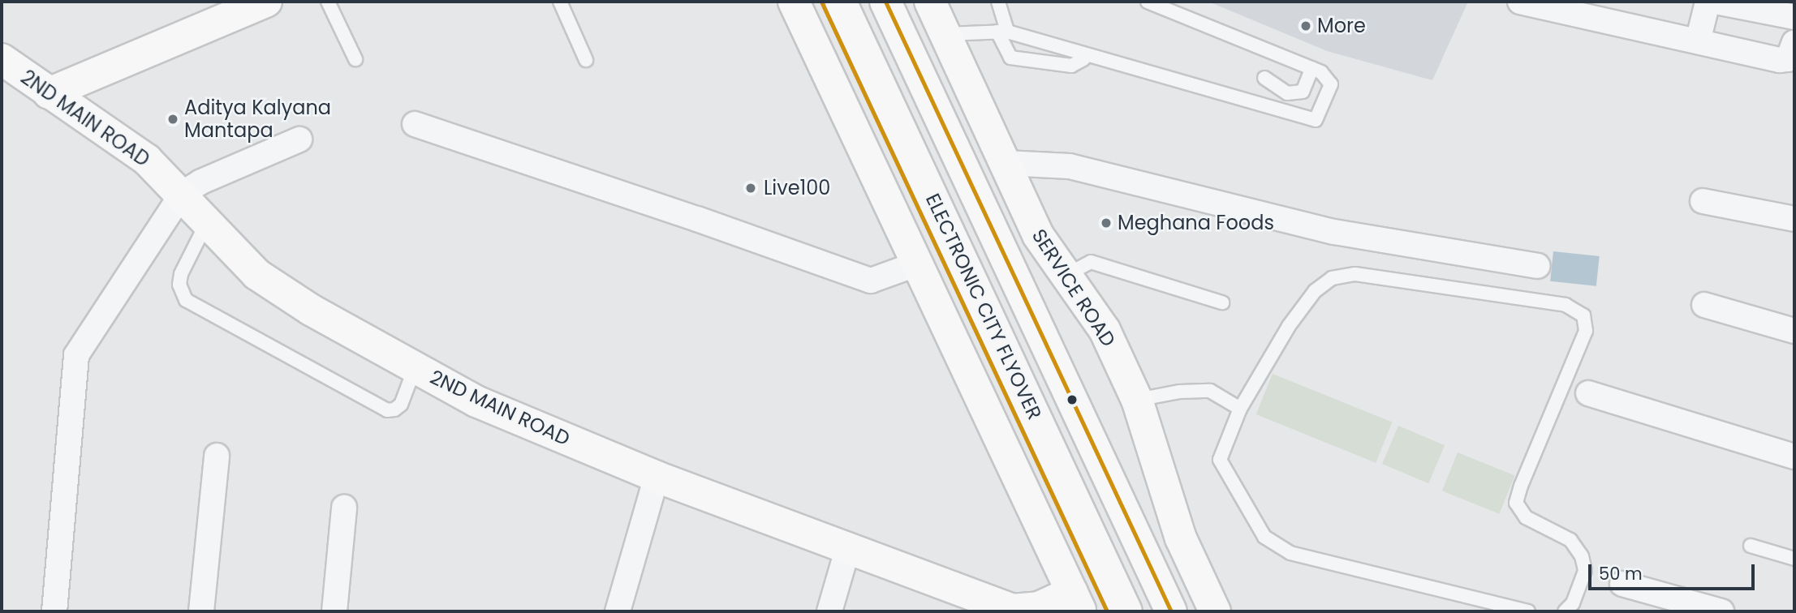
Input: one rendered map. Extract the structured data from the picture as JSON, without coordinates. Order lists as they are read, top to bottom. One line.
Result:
{"streets":{"main road":["2ND MAIN ROAD","SERVICE ROAD","ELECTRONIC CITY FLYOVER"]},"places":["More","Aditya Kalyana Mantapa","Live100","Meghana Foods"],"scale_bar":"50 m"}
